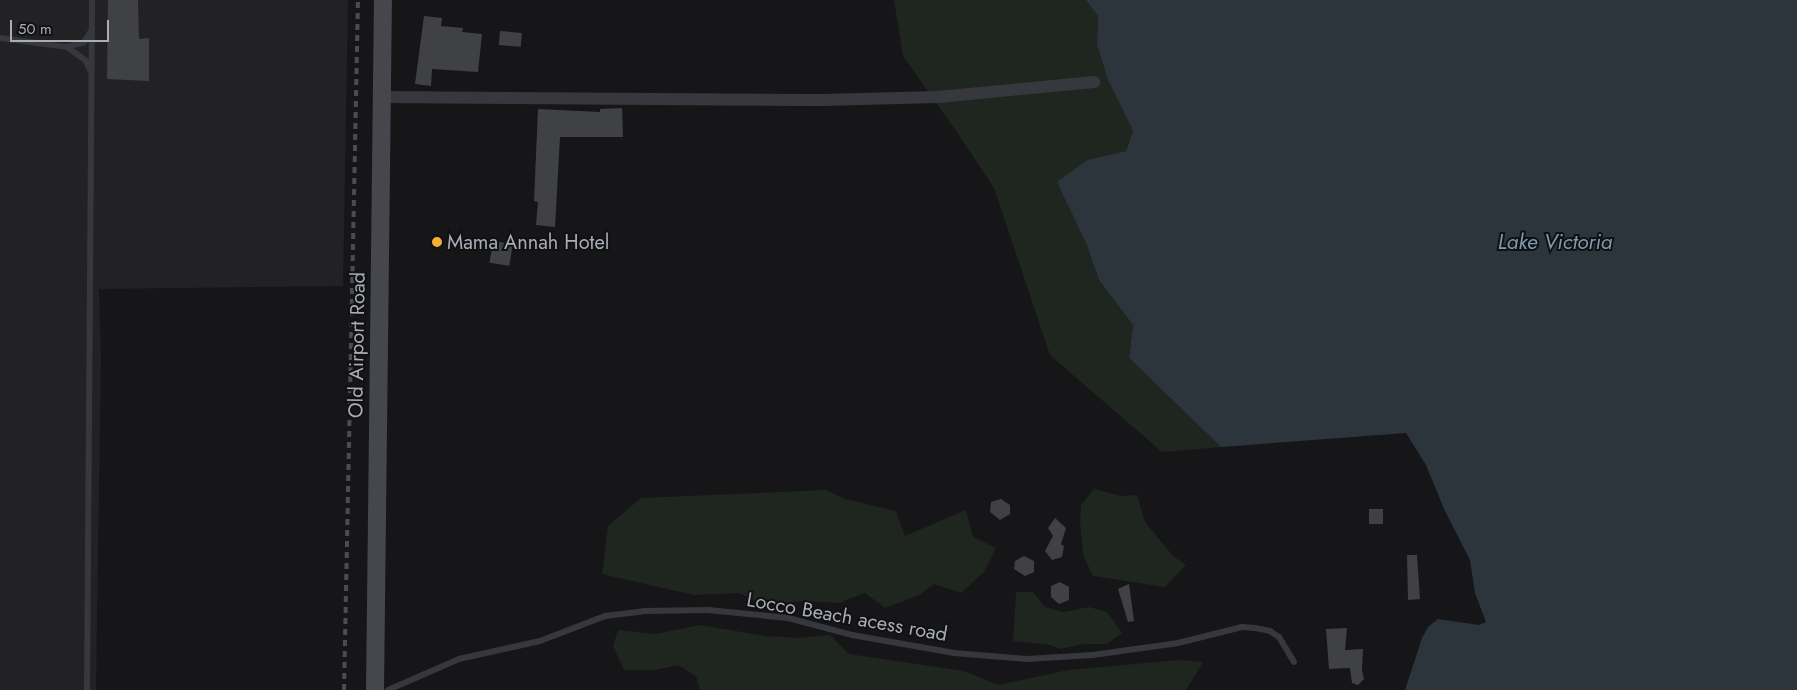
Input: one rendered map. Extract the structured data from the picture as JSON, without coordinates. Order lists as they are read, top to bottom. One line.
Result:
{"streets":{"main road":["Old Airport Road"],"lane":["Locco Beach acess road"]},"water":["Lake Victoria"],"places":["Mama Annah Hotel"],"scale_bar":"50 m"}
